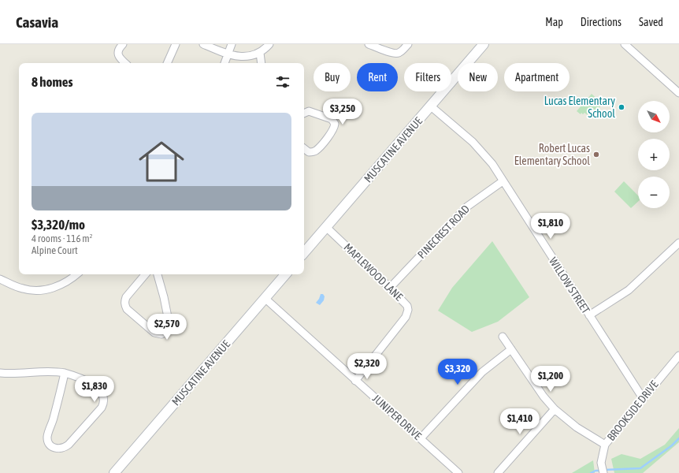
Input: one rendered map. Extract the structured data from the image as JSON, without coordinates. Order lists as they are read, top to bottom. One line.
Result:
{"streets":{"main road":["MUSCATINE AVENUE"],"street":["PINECREST ROAD","MAPLEWOOD LANE","WILLOW STREET","BROOKSIDE DRIVE","JUNIPER DRIVE"]},"crossings":[["MUSCATINE AVENUE","MAPLEWOOD LANE"],["MUSCATINE AVENUE","WILLOW STREET"],["MUSCATINE AVENUE","JUNIPER DRIVE"],["PINECREST ROAD","MAPLEWOOD LANE"],["PINECREST ROAD","WILLOW STREET"],["MAPLEWOOD LANE","JUNIPER DRIVE"],["WILLOW STREET","BROOKSIDE DRIVE"]],"places":["Lucas Elementary School","Robert Lucas Elementary School"],"north":"bottom right","page":{"header":"Casavia","nav":["Map","Directions","Saved"],"chip":["Buy","Rent","Filters","New","Apartment"],"heading":"8 homes","price":["$3,250","$1,810","$2,570","$2,320","$3,320","$1,200","$1,830","$1,410"],"map_buttons":["+","−"],"list":[{"name":"$3,320/mo","note":"4 rooms · 116 m² · Alpine Court"}]}}
